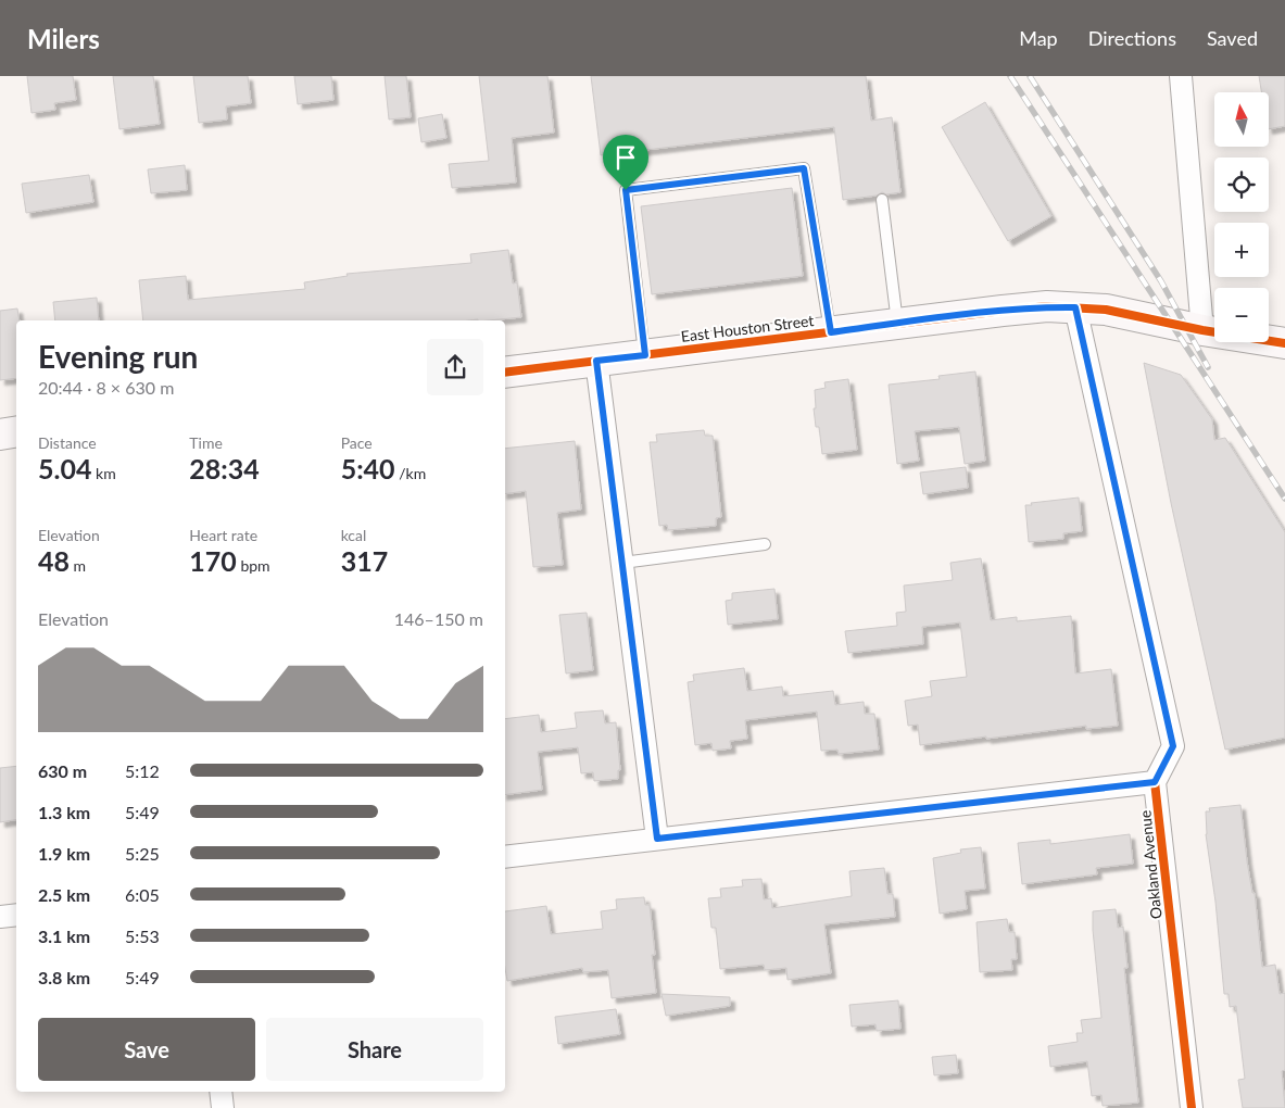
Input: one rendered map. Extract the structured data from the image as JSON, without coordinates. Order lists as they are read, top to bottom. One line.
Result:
{"streets":{"street":["East Houston Street","Oakland Avenue"]},"north":"top","page":{"header":"Milers","nav":["Map","Directions","Saved"],"map_buttons":["+","−"],"heading":["Evening run","20:44 · 8 × 630 m"],"stats":[["Distance","5.04 km"],["Time","28:34"],["Pace","5:40 /km"],["Elevation","48 m"],["Heart rate","170 bpm"],["kcal","317"]],"chart":["Elevation","146–150 m"],"list":[{"name":"630 m","note":"5:12"},{"name":"1.3 km","note":"5:49"},{"name":"1.9 km","note":"5:25"},{"name":"2.5 km","note":"6:05"},{"name":"3.1 km","note":"5:53"},{"name":"3.8 km","note":"5:49"}],"buttons":["Save","Share"]}}
